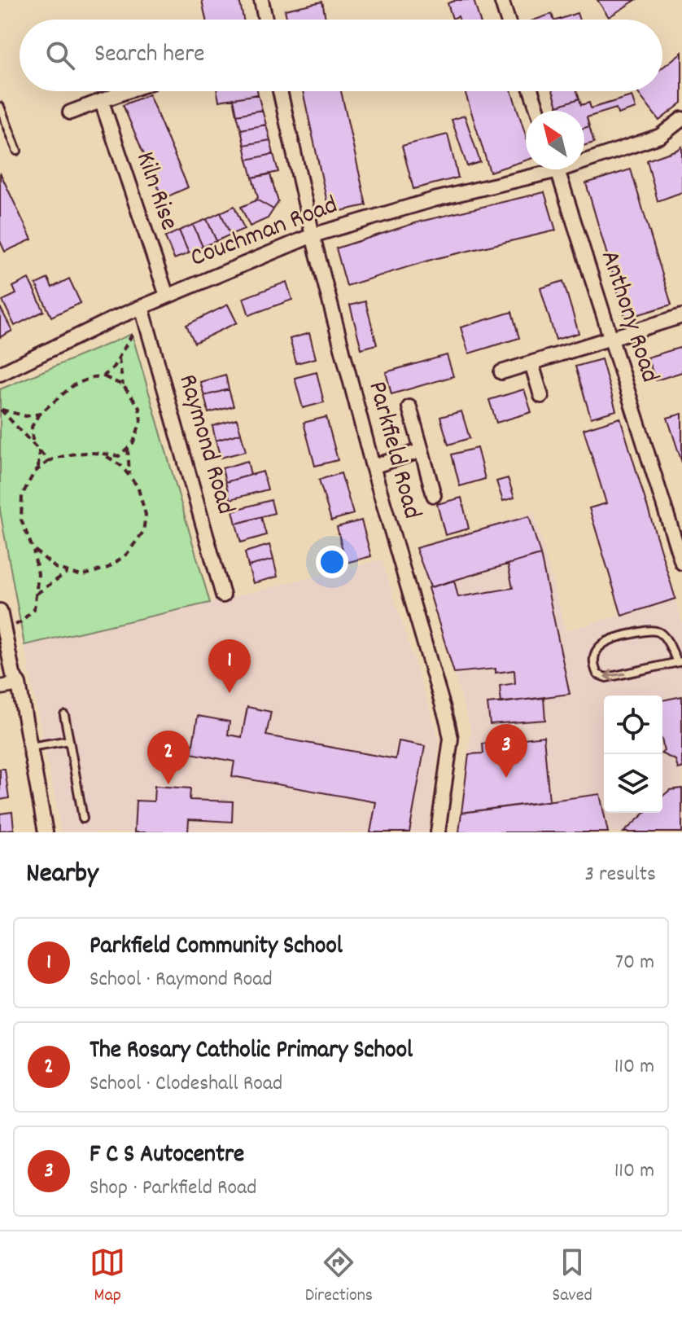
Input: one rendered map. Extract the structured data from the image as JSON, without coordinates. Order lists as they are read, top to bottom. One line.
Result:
{"streets":{"street":["Kiln Rise","Couchman Road","Anthony Road","Raymond Road","Parkfield Road"]},"crossings":[["Kiln Rise","Couchman Road"],["Couchman Road","Raymond Road"],["Couchman Road","Parkfield Road"]],"north":"top left","page":{"search":"Search here","pins":["1","3","2"],"heading":["Nearby","3 results"],"list":[{"mark":"1","name":"Parkfield Community School","note":"School · Raymond Road","value":"70 m"},{"mark":"2","name":"The Rosary Catholic Primary School","note":"School · Clodeshall Road","value":"110 m"},{"mark":"3","name":"F C S Autocentre","note":"Shop · Parkfield Road","value":"110 m"}],"nav":["Map","Directions","Saved"]}}
